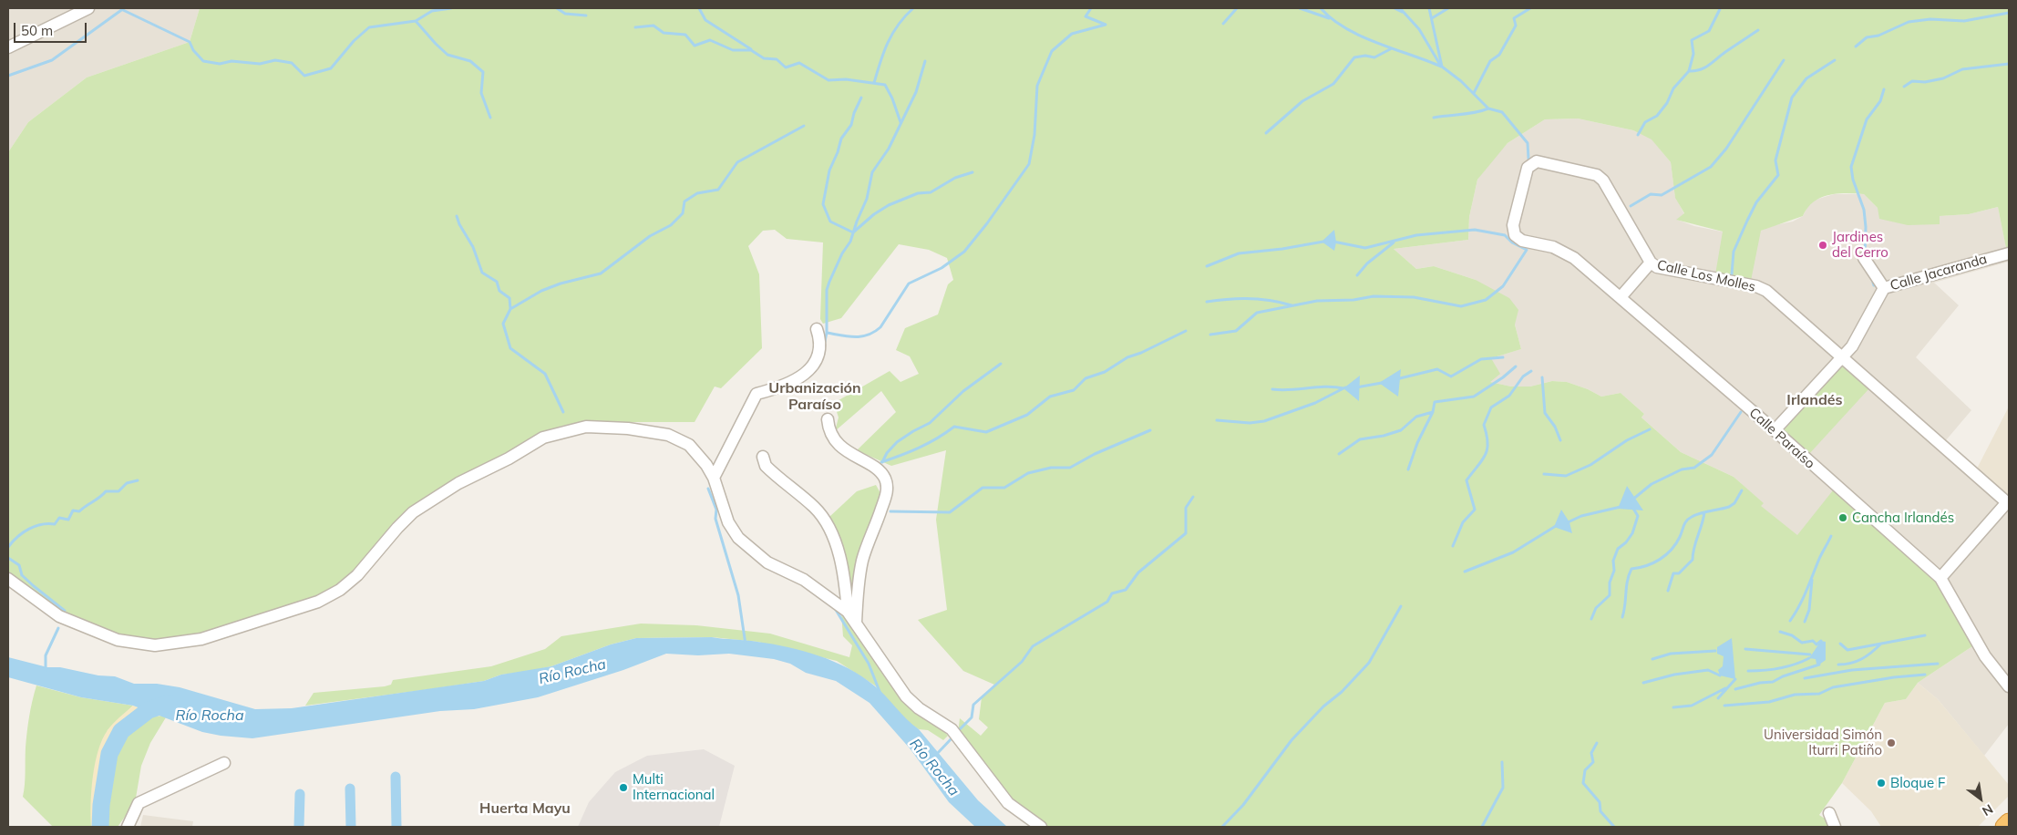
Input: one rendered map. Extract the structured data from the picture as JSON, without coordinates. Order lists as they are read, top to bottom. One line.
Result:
{"streets":{"street":["Calle Jacaranda","Calle Los Molles","Calle Paraíso"]},"crossings":[["Calle Jacaranda","Calle Los Molles"],["Calle Jacaranda","Calle Paraíso"],["Calle Los Molles","Calle Paraíso"]],"districts":["Urbanización Paraíso","Irlandés","Huerta Mayu"],"water":["Río Rocha"],"places":["Jardines del Cerro","Cancha Irlandés","Universidad Simón Iturri Patiño","Bloque F","Multi Internacional"],"scale_bar":"50 m","north":"bottom right"}
